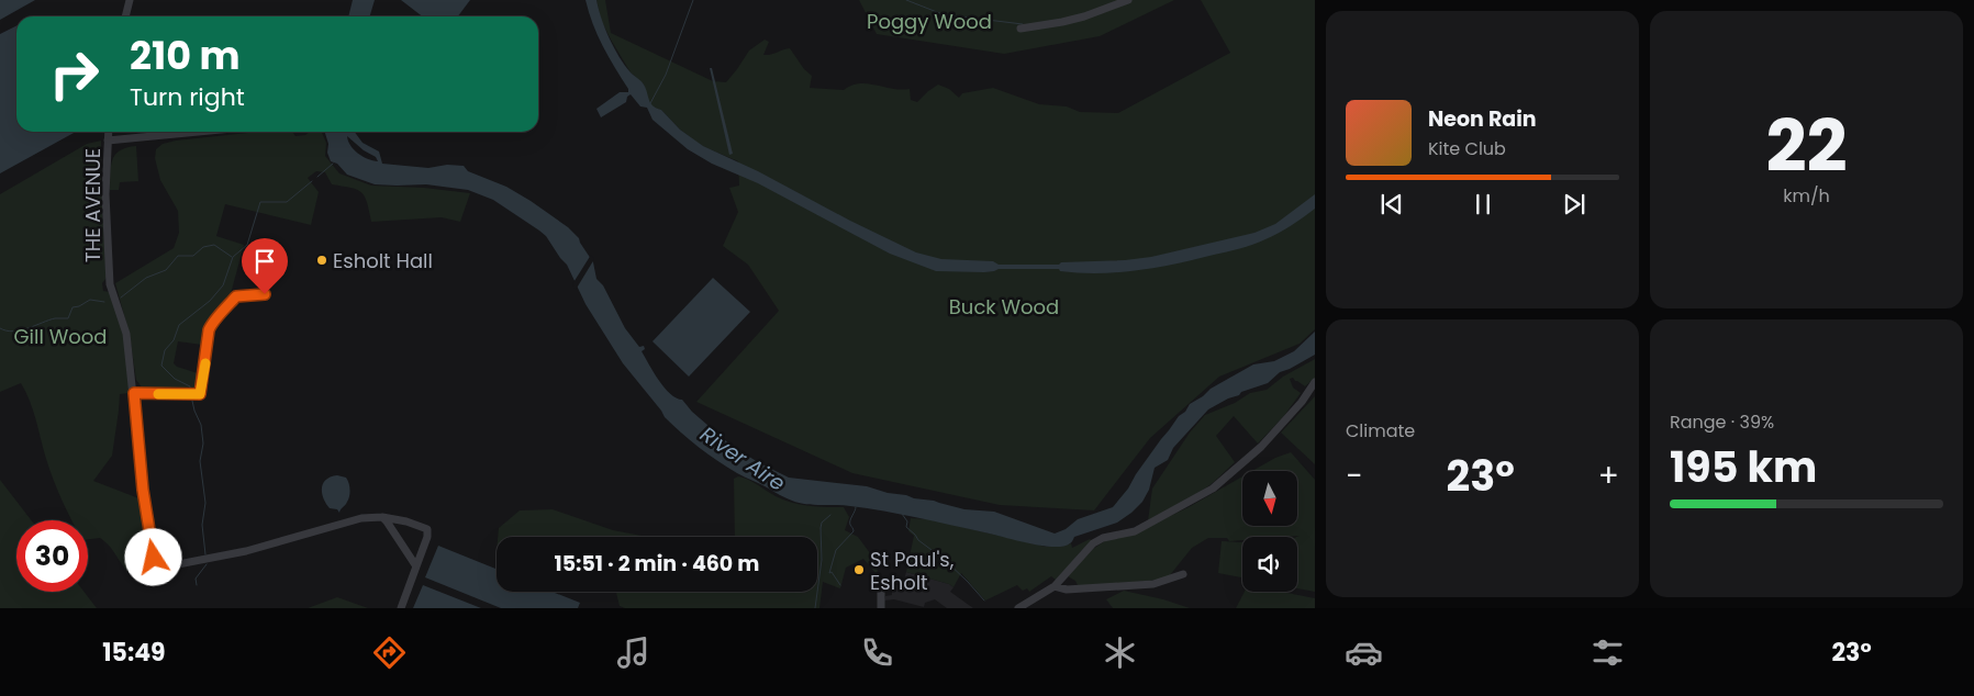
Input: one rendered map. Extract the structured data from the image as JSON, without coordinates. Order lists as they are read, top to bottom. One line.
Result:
{"streets":{"street":["THE AVENUE"]},"water":["River Aire"],"parks":["Poggy Wood","Buck Wood","Gill Wood"],"places":["Esholt Hall","St Paul's, Esholt"],"north":"bottom","page":{"tile":[["22","km/h"],"Climate",["Range · 39%","195 km"]],"turn":["210 m","Turn right"],"song":["Neon Rain","Kite Club"],"heat":["−","23°","+"],"limit":"30","trip":"15:51 · 2 min · 460 m","tabs":["15:49","23°"]}}
